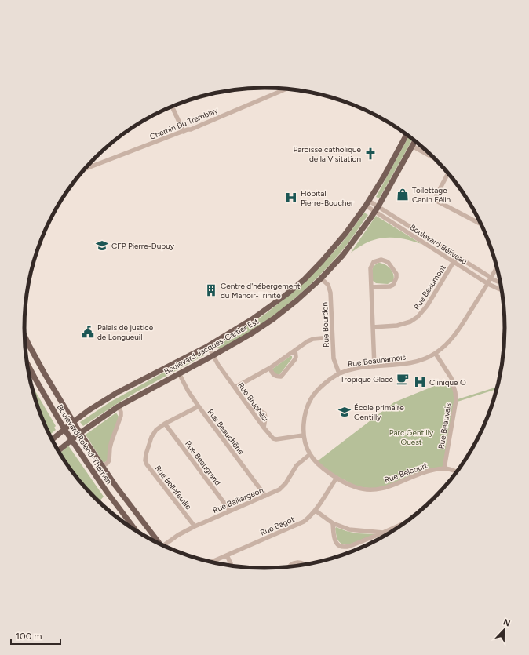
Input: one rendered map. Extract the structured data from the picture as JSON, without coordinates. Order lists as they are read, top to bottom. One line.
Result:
{"streets":{"main road":["Boulevard Jacques-Cartier Est","Boulevard Roland-Therrien"],"street":["Chemin Du Tremblay","Boulevard Béliveau","Rue Beaumont","Rue Bourdon","Rue Beauharnois","Rue Bruchési","Rue Beauvais","Rue Beauchêne","Rue Beaugrand","Rue Belcourt","Rue Bellefeuille","Rue Baillargeon","Rue Bagot"]},"crossings":[["Boulevard Béliveau","Rue Beaumont"],["Boulevard Béliveau","Boulevard Jacques-Cartier Est"],["Boulevard Béliveau","Rue Beauharnois"],["Rue Bourdon","Boulevard Jacques-Cartier Est"],["Rue Bourdon","Rue Beauharnois"],["Boulevard Jacques-Cartier Est","Rue Bruchési"],["Boulevard Jacques-Cartier Est","Rue Beauchêne"],["Boulevard Jacques-Cartier Est","Boulevard Roland-Therrien"],["Rue Beauharnois","Rue Bruchési"],["Rue Beauharnois","Rue Beauvais"],["Rue Beauharnois","Rue Belcourt"],["Rue Beauharnois","Rue Baillargeon"],["Rue Beauvais","Rue Belcourt"],["Rue Beauchêne","Rue Bellefeuille"],["Rue Beauchêne","Rue Baillargeon"],["Rue Beaugrand","Rue Bellefeuille"],["Rue Beaugrand","Rue Baillargeon"],["Rue Belcourt","Rue Baillargeon"],["Rue Belcourt","Rue Bagot"],["Rue Bellefeuille","Rue Baillargeon"]],"parks":["Parc Gentilly Ouest"],"places":{"church":["Paroisse catholique de la Visitation"],"shop":["Toilettage Canin Félin"],"hospital":["Hôpital Pierre-Boucher","Clinique O"],"school or university":["CFP Pierre-Dupuy","École primaire Gentilly"],"building":["Centre d'hébergement du Manoir-Trinité"],"public building":["Palais de justice de Longueuil"],"cafe":["Tropique Glacé"]},"scale_bar":"100 m","north":"top"}
